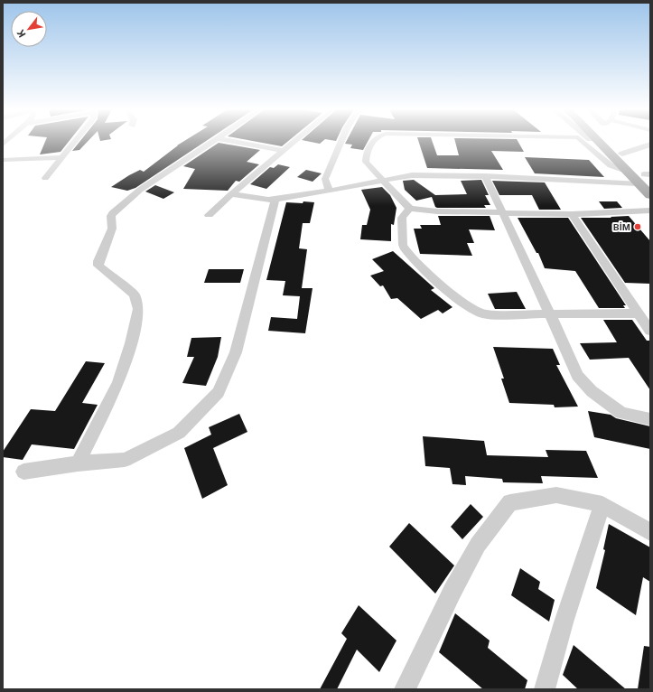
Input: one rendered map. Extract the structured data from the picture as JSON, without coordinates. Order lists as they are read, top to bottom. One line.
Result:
{"places":["BİM"],"north":"bottom left"}
